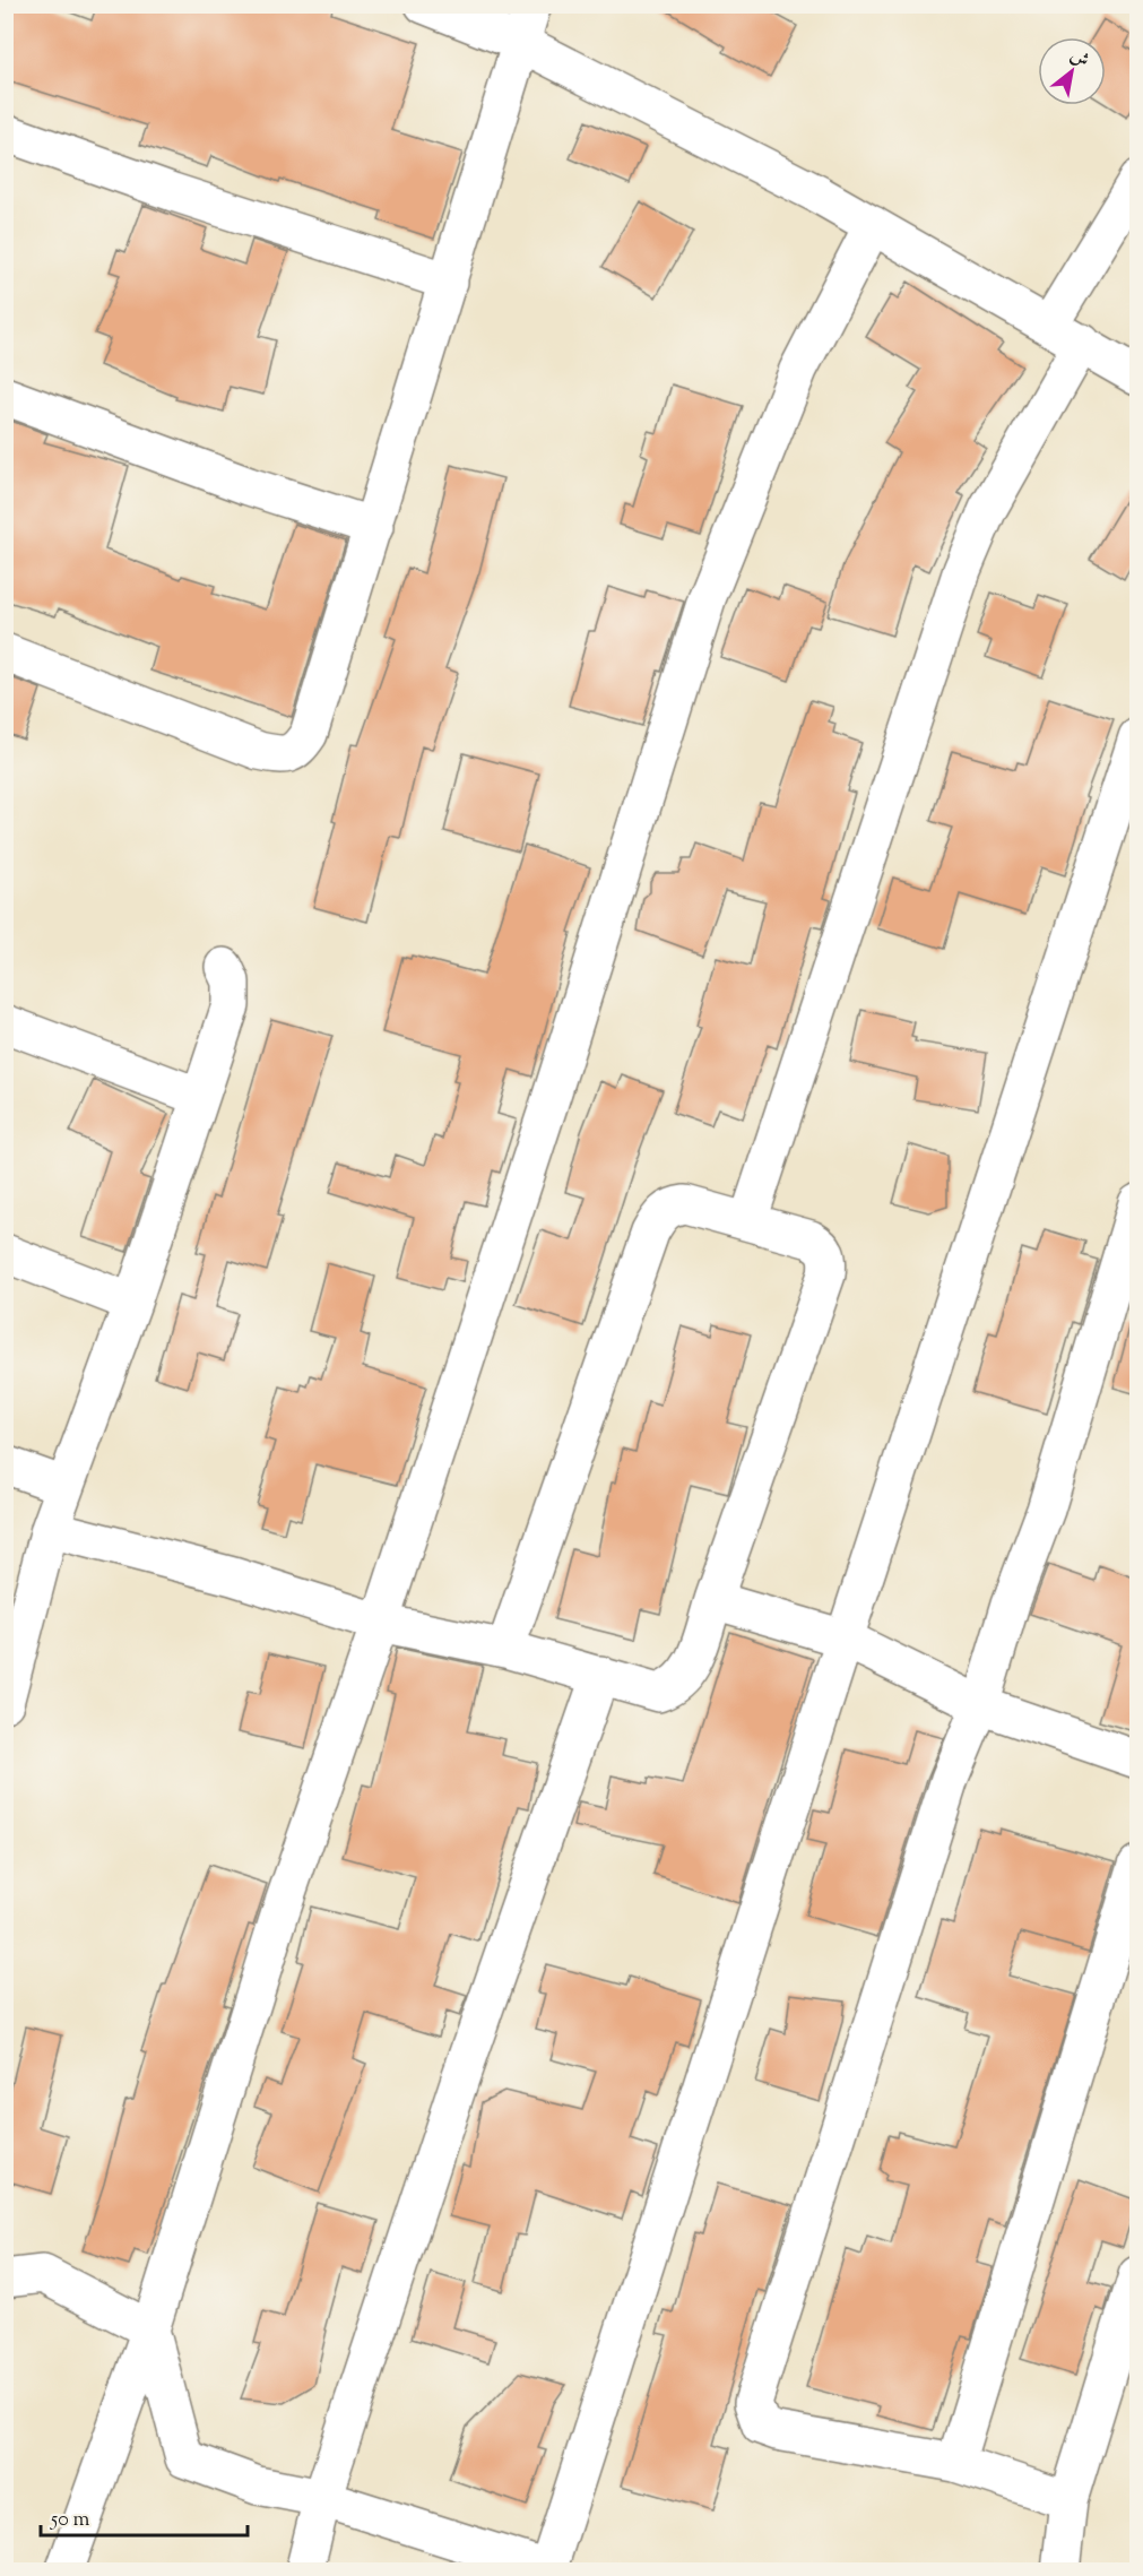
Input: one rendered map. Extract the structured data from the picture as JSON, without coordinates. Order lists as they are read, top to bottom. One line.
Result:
{"scale_bar":"50 m","north":"top right"}
